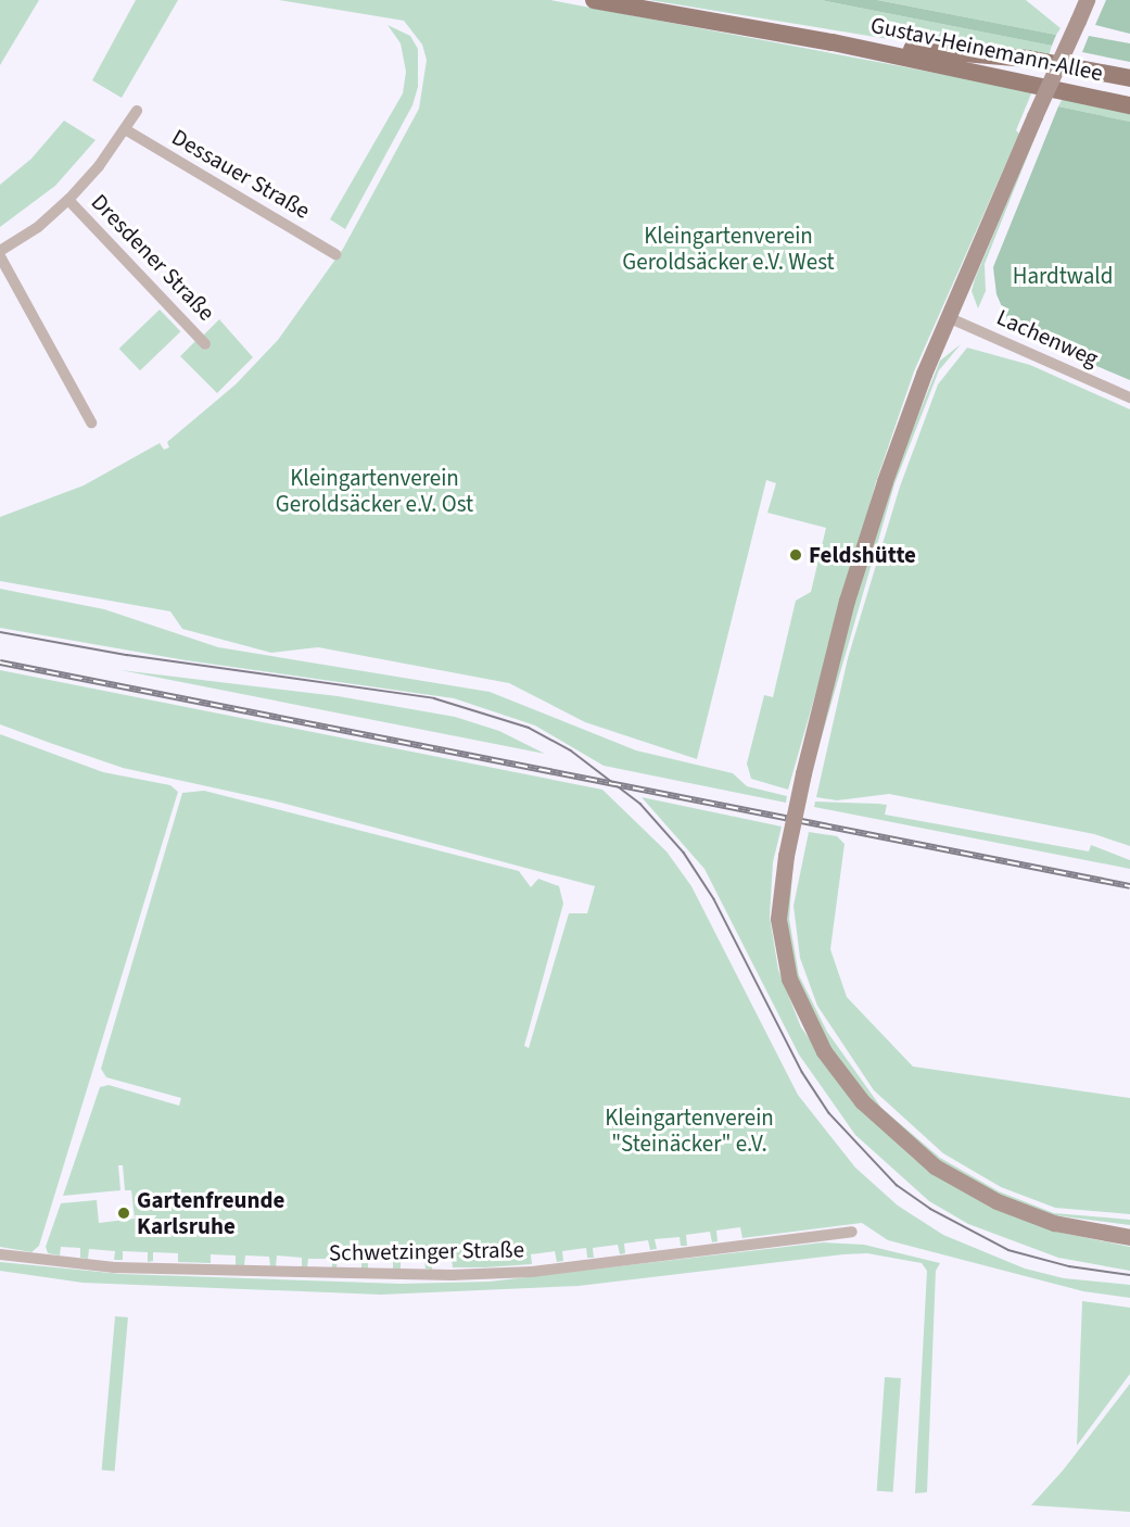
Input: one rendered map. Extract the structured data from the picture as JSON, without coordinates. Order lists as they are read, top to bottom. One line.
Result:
{"streets":{"main road":["Gustav-Heinemann-Allee"],"street":["Dessauer Straße","Dresdener Straße","Lachenweg","Schwetzinger Straße"]},"parks":["Kleingartenverein Geroldsäcker e.V. West","Hardtwald","Kleingartenverein Geroldsäcker e.V. Ost","Kleingartenverein \"Steinäcker\" e.V."],"places":["Feldshütte","Gartenfreunde Karlsruhe"]}
